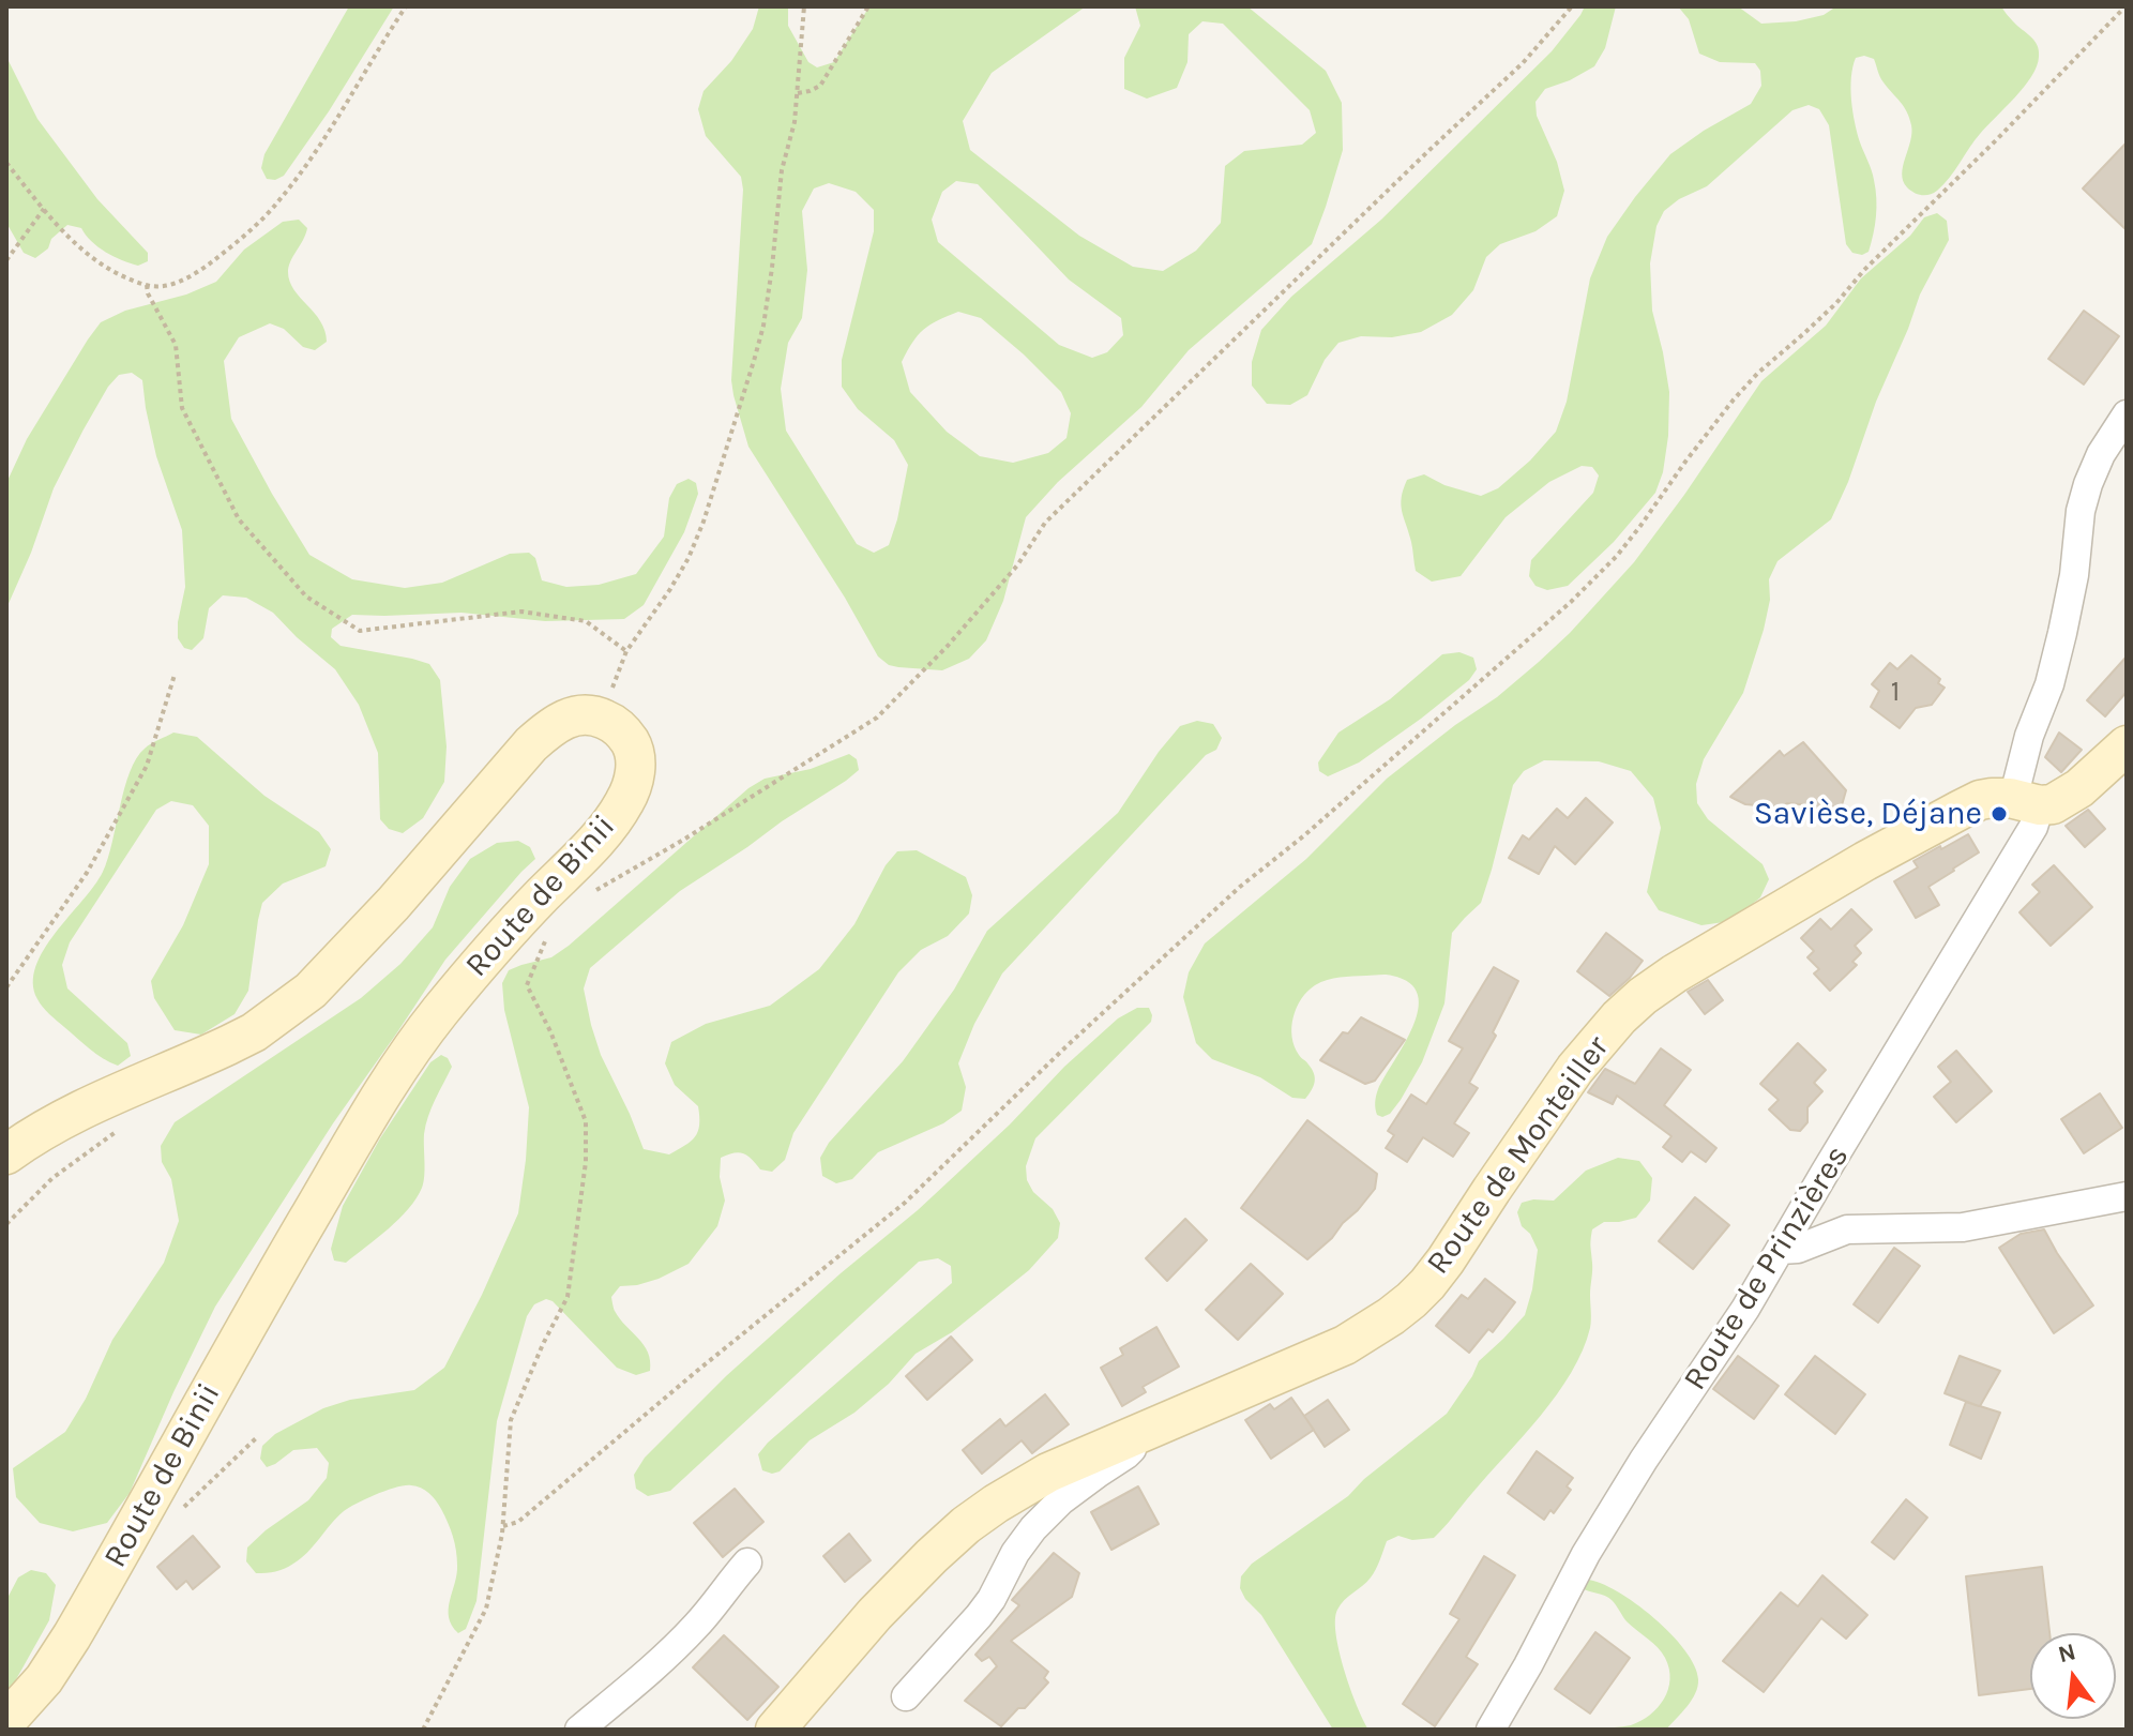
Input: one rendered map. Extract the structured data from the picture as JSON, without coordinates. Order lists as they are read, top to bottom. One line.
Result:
{"streets":{"street":["Route de Binii","Route de Monteiller","Route de Prinzières"]},"crossings":[["Route de Monteiller","Route de Prinzières"]],"places":["Savièse, Déjane"],"house_numbers":["1"],"north":"top"}
